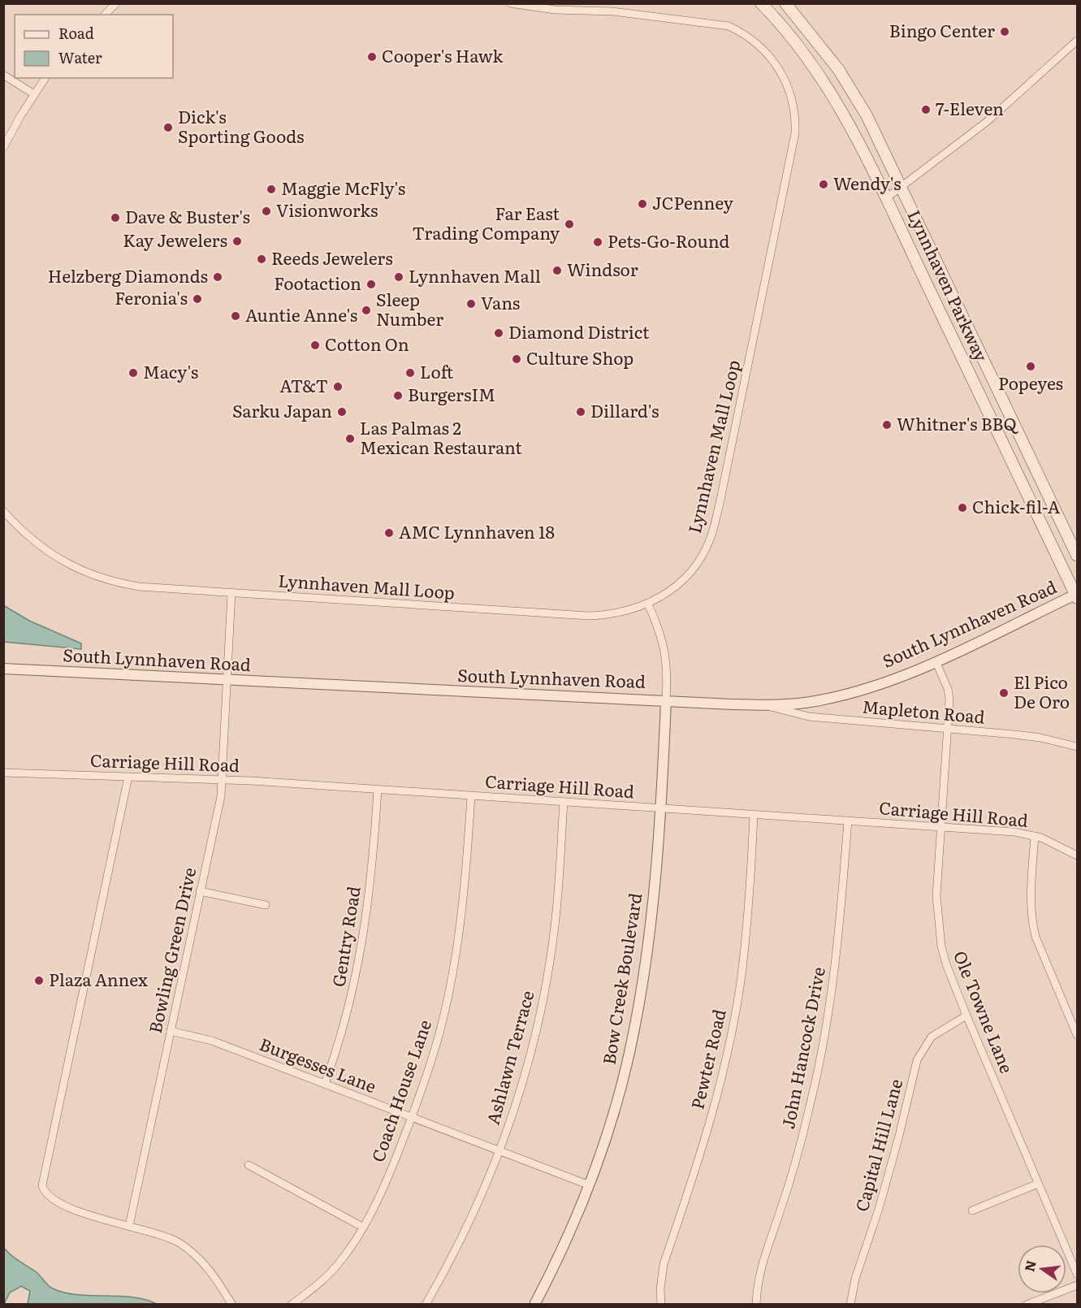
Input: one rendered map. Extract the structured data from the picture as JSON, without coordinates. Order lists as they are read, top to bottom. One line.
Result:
{"streets":{"main road":["Lynnhaven Parkway"],"street":["Lynnhaven Mall Loop","South Lynnhaven Road","Mapleton Road","Carriage Hill Road","Gentry Road","Bowling Green Drive","Bow Creek Boulevard","Ole Towne Lane","John Hancock Drive","Ashlawn Terrace","Pewter Road","Burgesses Lane","Coach House Lane","Capital Hill Lane"]},"crossings":[["Lynnhaven Parkway","South Lynnhaven Road"],["Lynnhaven Mall Loop","Bowling Green Drive"],["South Lynnhaven Road","Mapleton Road"],["South Lynnhaven Road","Bowling Green Drive"],["South Lynnhaven Road","Bow Creek Boulevard"],["South Lynnhaven Road","Ole Towne Lane"],["Mapleton Road","Ole Towne Lane"],["Carriage Hill Road","Gentry Road"],["Carriage Hill Road","Bowling Green Drive"],["Carriage Hill Road","Bow Creek Boulevard"],["Carriage Hill Road","Ole Towne Lane"],["Carriage Hill Road","John Hancock Drive"],["Carriage Hill Road","Ashlawn Terrace"],["Carriage Hill Road","Pewter Road"],["Carriage Hill Road","Coach House Lane"],["Gentry Road","Burgesses Lane"],["Bowling Green Drive","Burgesses Lane"],["Bow Creek Boulevard","Burgesses Lane"],["Ole Towne Lane","Capital Hill Lane"],["Ashlawn Terrace","Burgesses Lane"],["Burgesses Lane","Coach House Lane"]],"places":["Bingo Center","Cooper's Hawk","7-Eleven","Dick's Sporting Goods","Wendy's","Maggie McFly's","JCPenney","Visionworks","Dave & Buster's","Far East Trading Company","Kay Jewelers","Pets-Go-Round","Reeds Jewelers","Windsor","Helzberg Diamonds","Lynnhaven Mall","Footaction","Feronia's","Vans","Sleep Number","Auntie Anne's","Diamond District","Cotton On","Culture Shop","Popeyes","Macy's","Loft","AT&T","BurgersIM","Sarku Japan","Dillard's","Whitner's BBQ","Las Palmas 2 Mexican Restaurant","Chick-fil-A","AMC Lynnhaven 18","El Pico De Oro","Plaza Annex"],"legend":["Road","Water"],"north":"left"}
